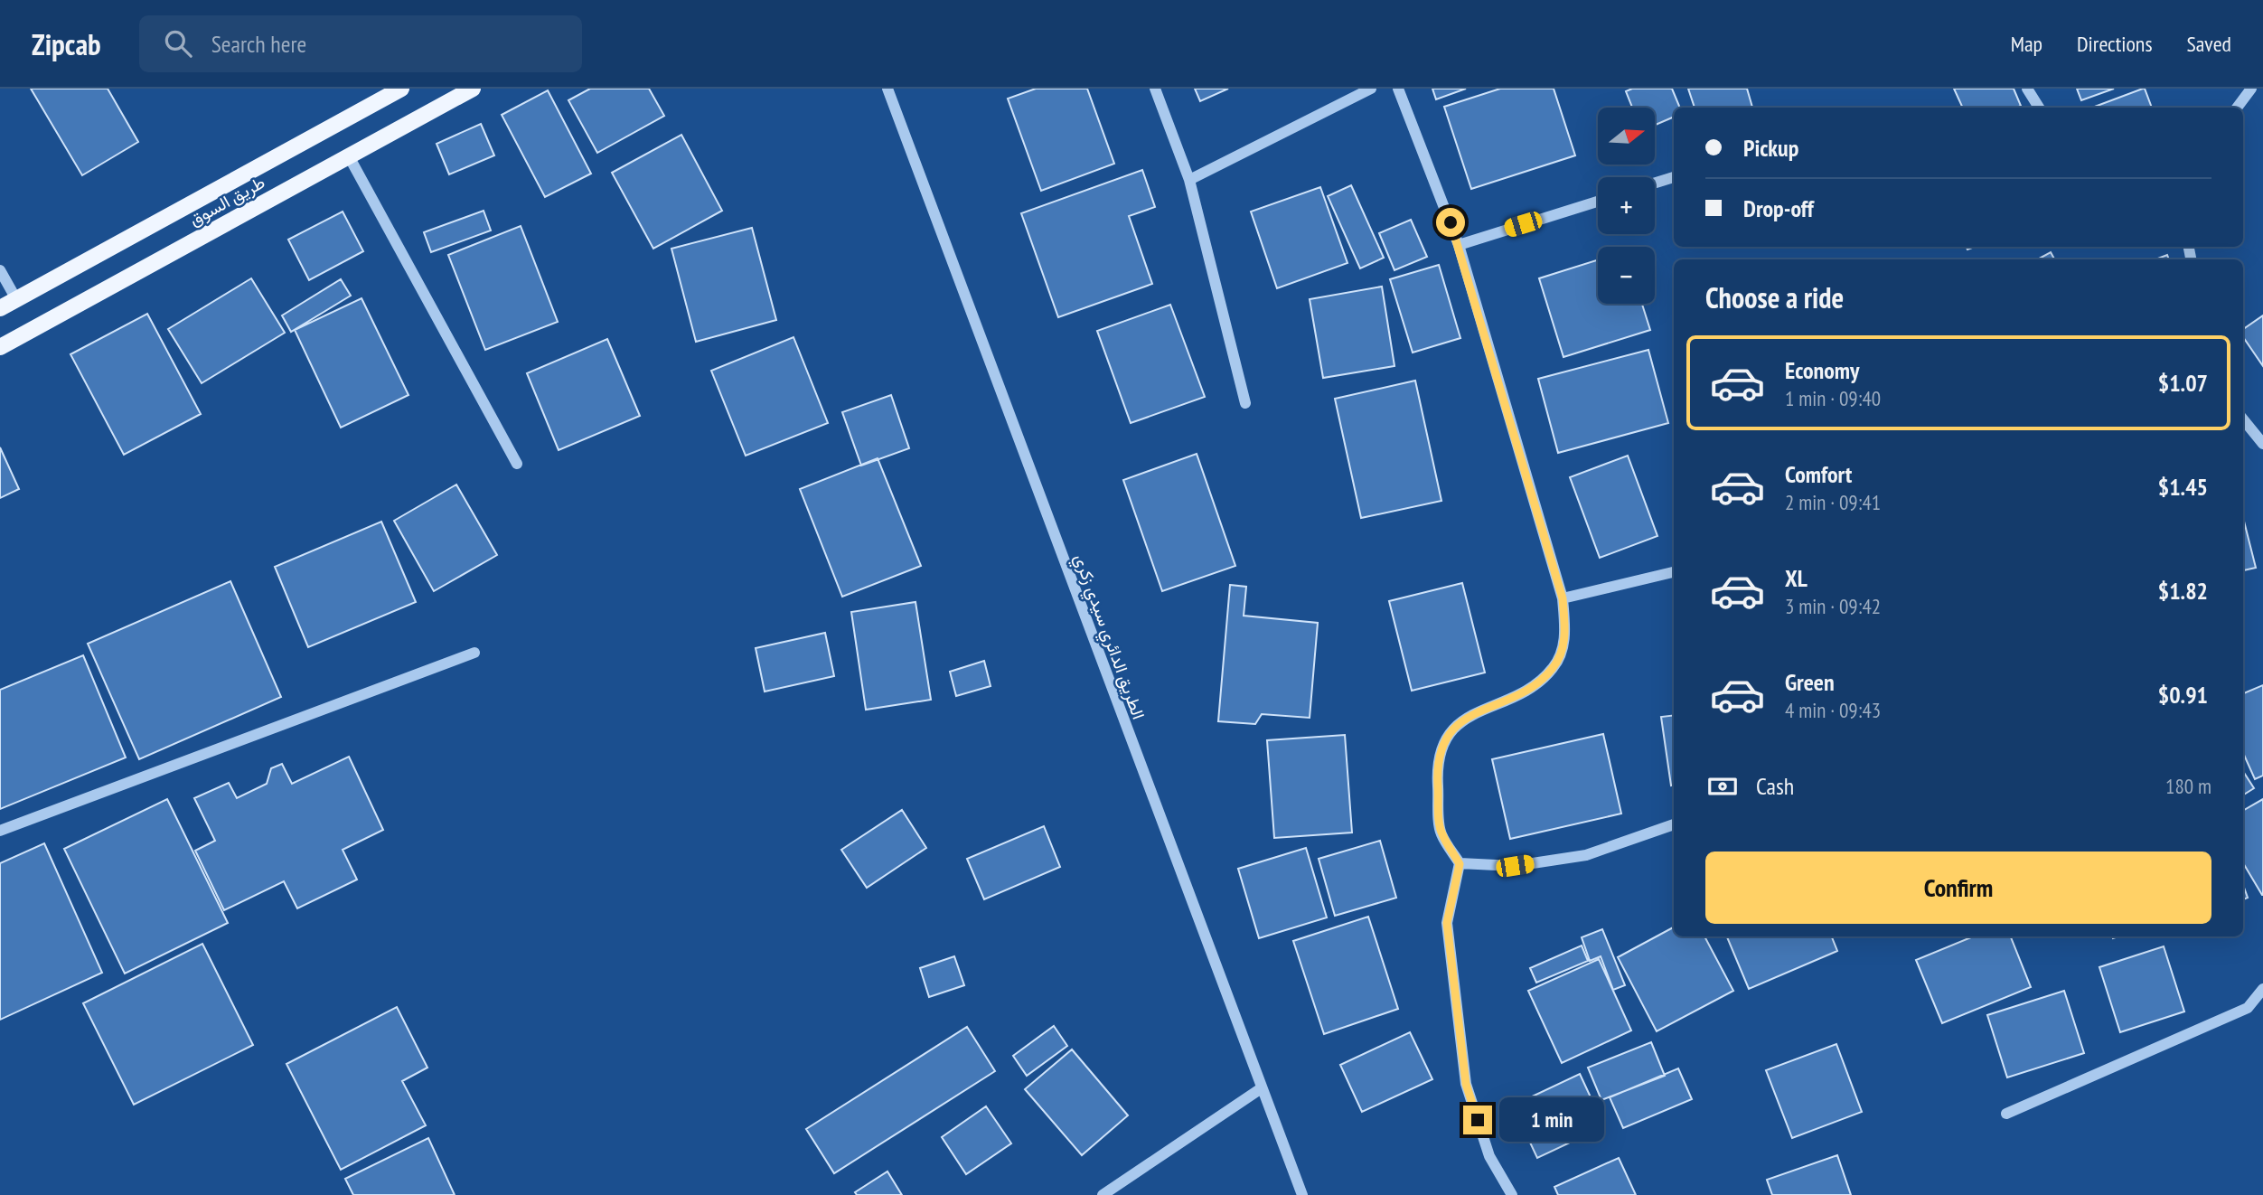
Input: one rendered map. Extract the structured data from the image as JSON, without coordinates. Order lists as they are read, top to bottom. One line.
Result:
{"streets":{"main road":["طريق السوق"],"street":["الطريق الدائري سيدي زكري"]},"north":"right","page":{"header":"Zipcab","search":"Search here","nav":["Map","Directions","Saved"],"map_buttons":["+","−"],"banner":["Pickup","Drop-off"],"heading":"Choose a ride","list":[{"name":"Economy","note":"1 min · 09:40","value":"$1.07"},{"name":"Comfort","note":"2 min · 09:41","value":"$1.45"},{"name":"XL","note":"3 min · 09:42","value":"$1.82"},{"name":"Green","note":"4 min · 09:43","value":"$0.91"}],"pay":["Cash","180 m"],"buttons":"Confirm","bubble":"1 min"}}
